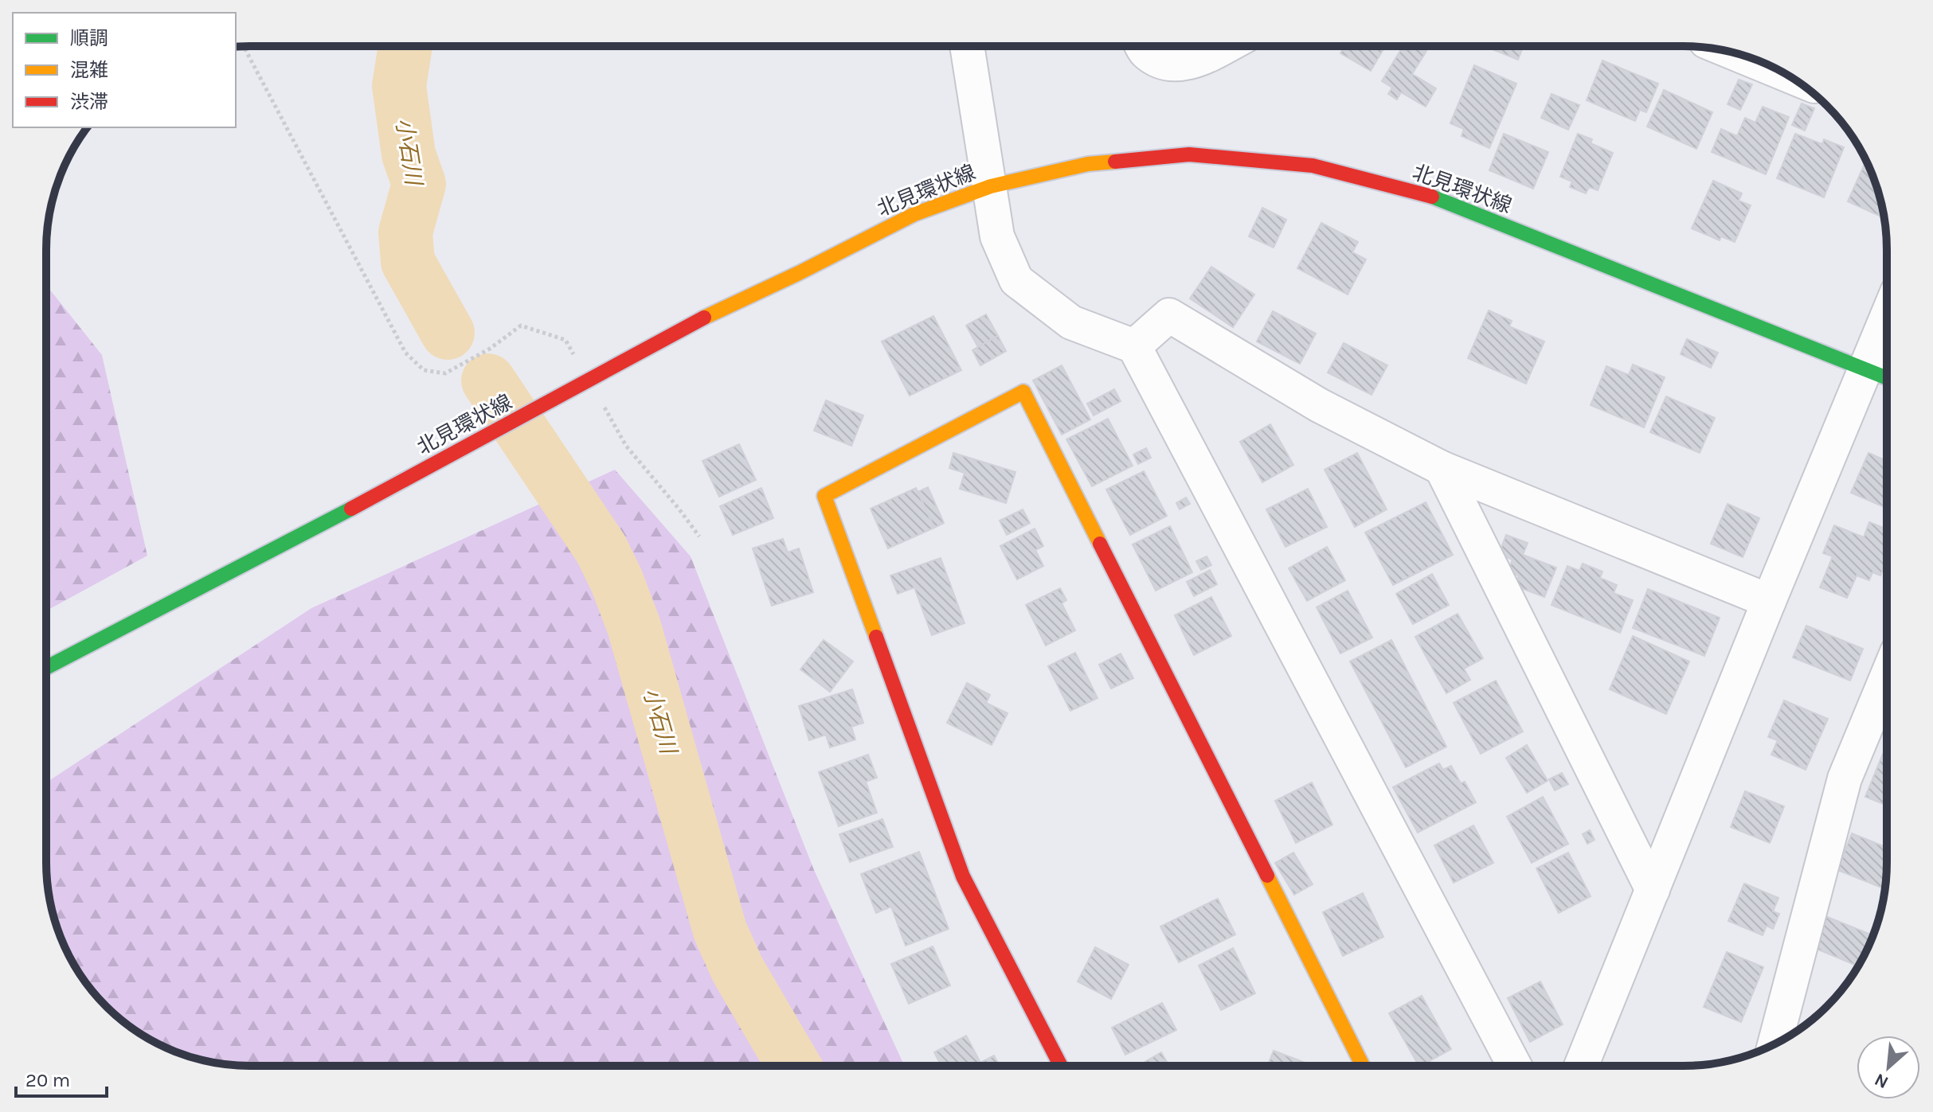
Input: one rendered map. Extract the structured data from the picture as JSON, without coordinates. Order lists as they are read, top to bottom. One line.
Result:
{"streets":{"main road":["北見環状線"]},"water":["小石川"],"legend":["順調","混雑","渋滞"],"scale_bar":"20 m","north":"bottom left"}
